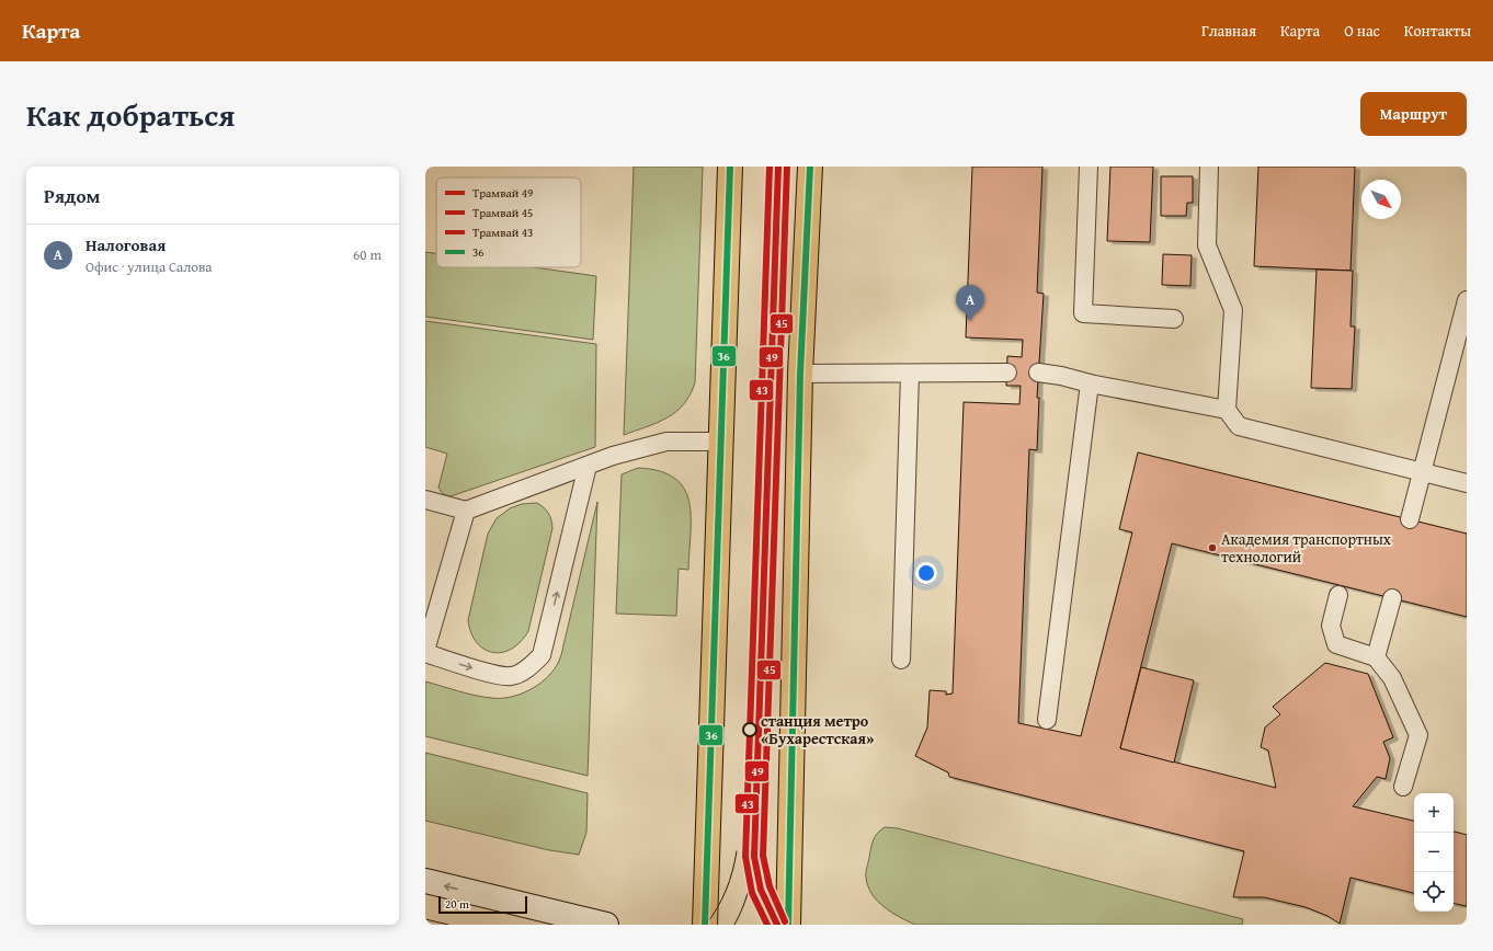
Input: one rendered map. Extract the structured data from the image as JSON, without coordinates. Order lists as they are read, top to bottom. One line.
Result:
{"places":["Академия транспортных технологий","станция метро «Бухарестская»"],"lines":["tram line 49","tram line 45","tram line 43","transit line 36"],"legend":["Трамвай 49","Трамвай 45","Трамвай 43","36"],"scale_bar":"20 m","north":"bottom right","page":{"header":"Карта","nav":["Главная","Карта","О нас","Контакты"],"title":"Как добраться","buttons":"Маршрут","heading":"Рядом","list":[{"mark":"A","name":"Налоговая","note":"Офис · улица Салова","value":"60 m"}],"pins":"A","map_buttons":["+","−"],"scale":"20 m"}}
